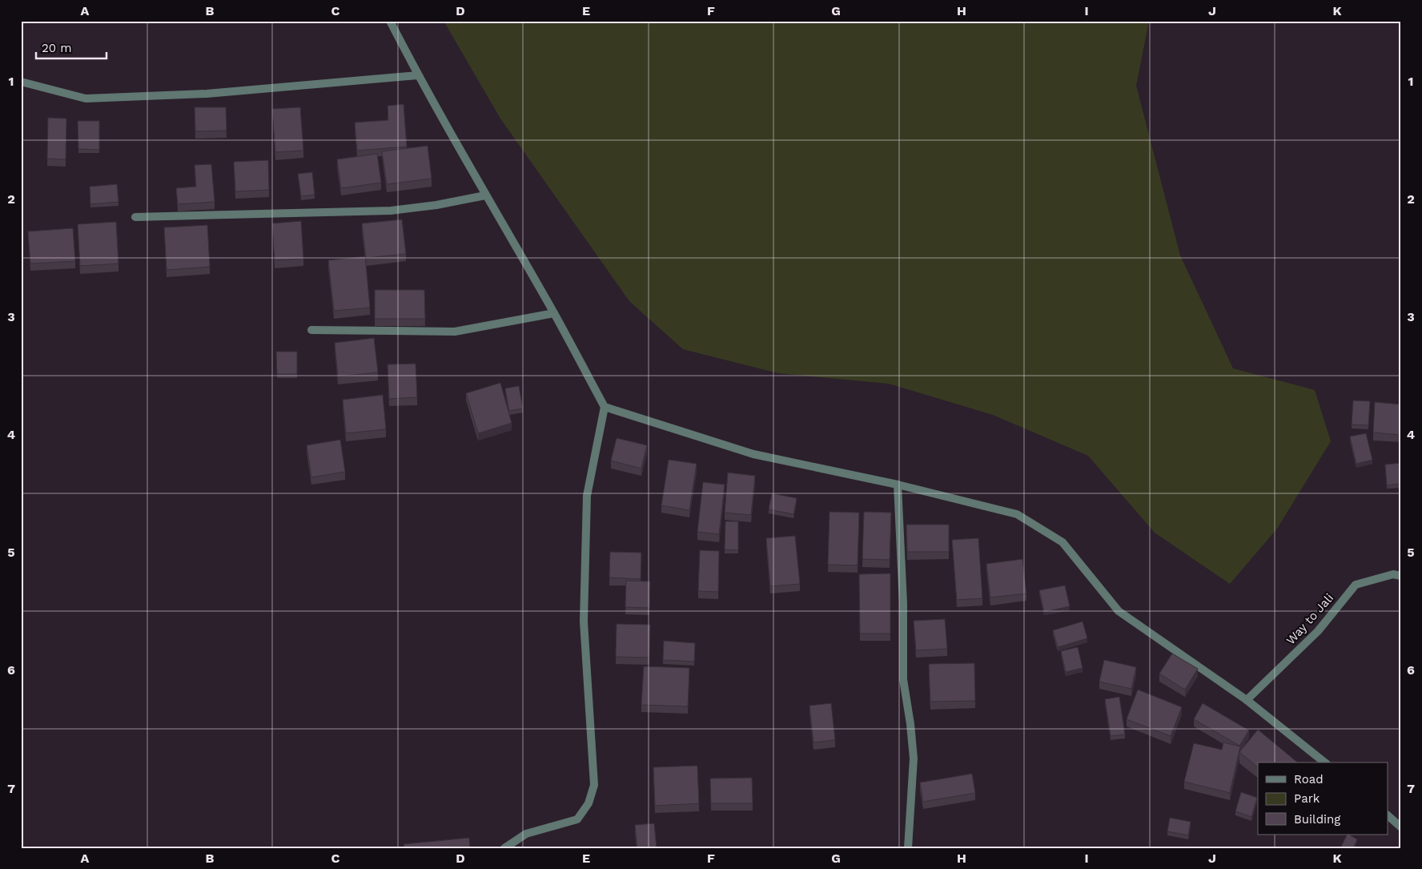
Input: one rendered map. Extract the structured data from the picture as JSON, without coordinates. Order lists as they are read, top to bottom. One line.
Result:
{"streets":{"street":["Way to Jali"]},"legend":["Road","Park","Building"],"scale_bar":"20 m","grid":{"columns":["A","B","C","D","E","F","G","H","I","J","K"],"rows":["1","2","3","4","5","6","7"]}}
